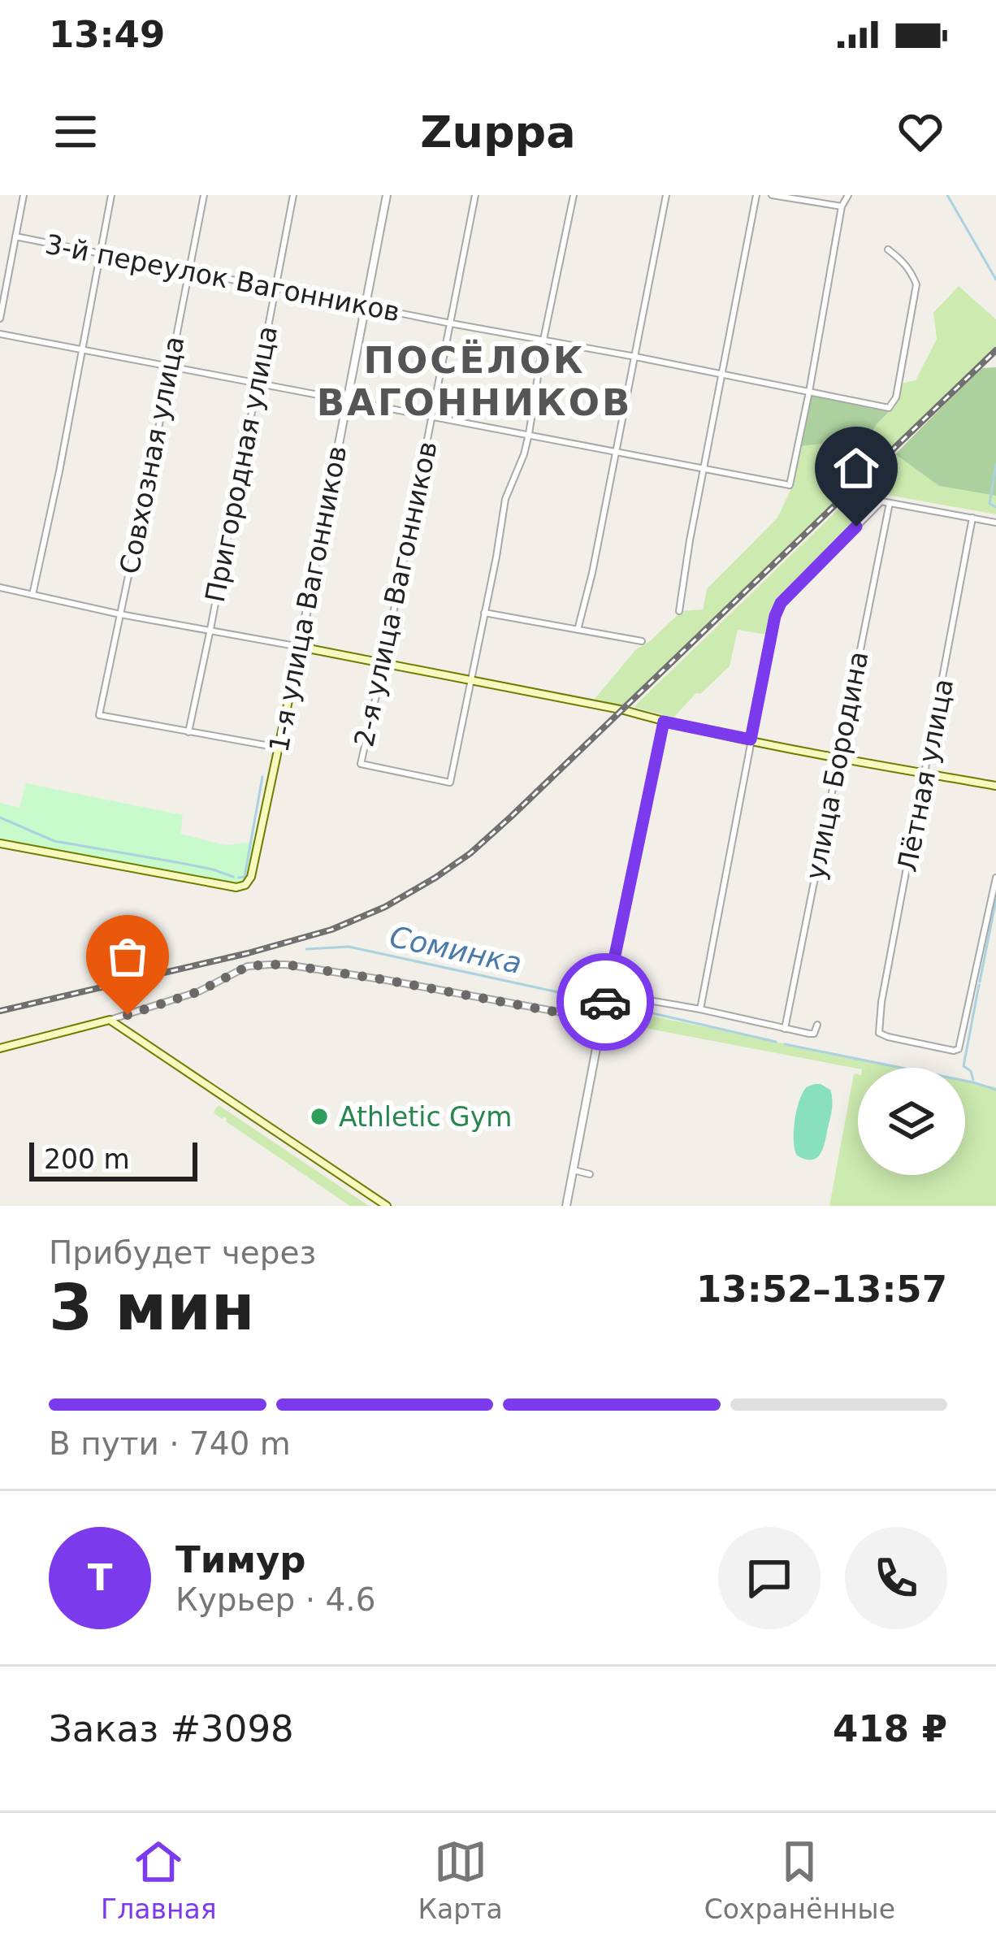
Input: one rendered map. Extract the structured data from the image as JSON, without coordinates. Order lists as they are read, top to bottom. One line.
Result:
{"streets":{"main road":["1-я улица Вагонников"],"street":["3-й переулок Вагонников","Совхозная улица","Пригородная улица","2-я улица Вагонников","улица Бородина","Лётная улица"]},"crossings":[["3-й переулок Вагонников","Совхозная улица"],["3-й переулок Вагонников","Пригородная улица"],["3-й переулок Вагонников","2-я улица Вагонников"],["3-й переулок Вагонников","1-я улица Вагонников"],["Совхозная улица","Пригородная улица"]],"districts":["ПОСЁЛОК ВАГОННИКОВ"],"water":["Соминка"],"places":["Athletic Gym"],"scale_bar":"200 m","page":{"status":"13:49","header":"Zuppa","scale":"200 m","heading":["3 мин","Прибудет через","13:52–13:57"],"panel":["Тимур","Курьер · 4.6","Заказ #3098","418 ₽"],"bar":"В пути · 740 m","round":"Т","tabs":["Главная","Карта","Сохранённые"]}}
